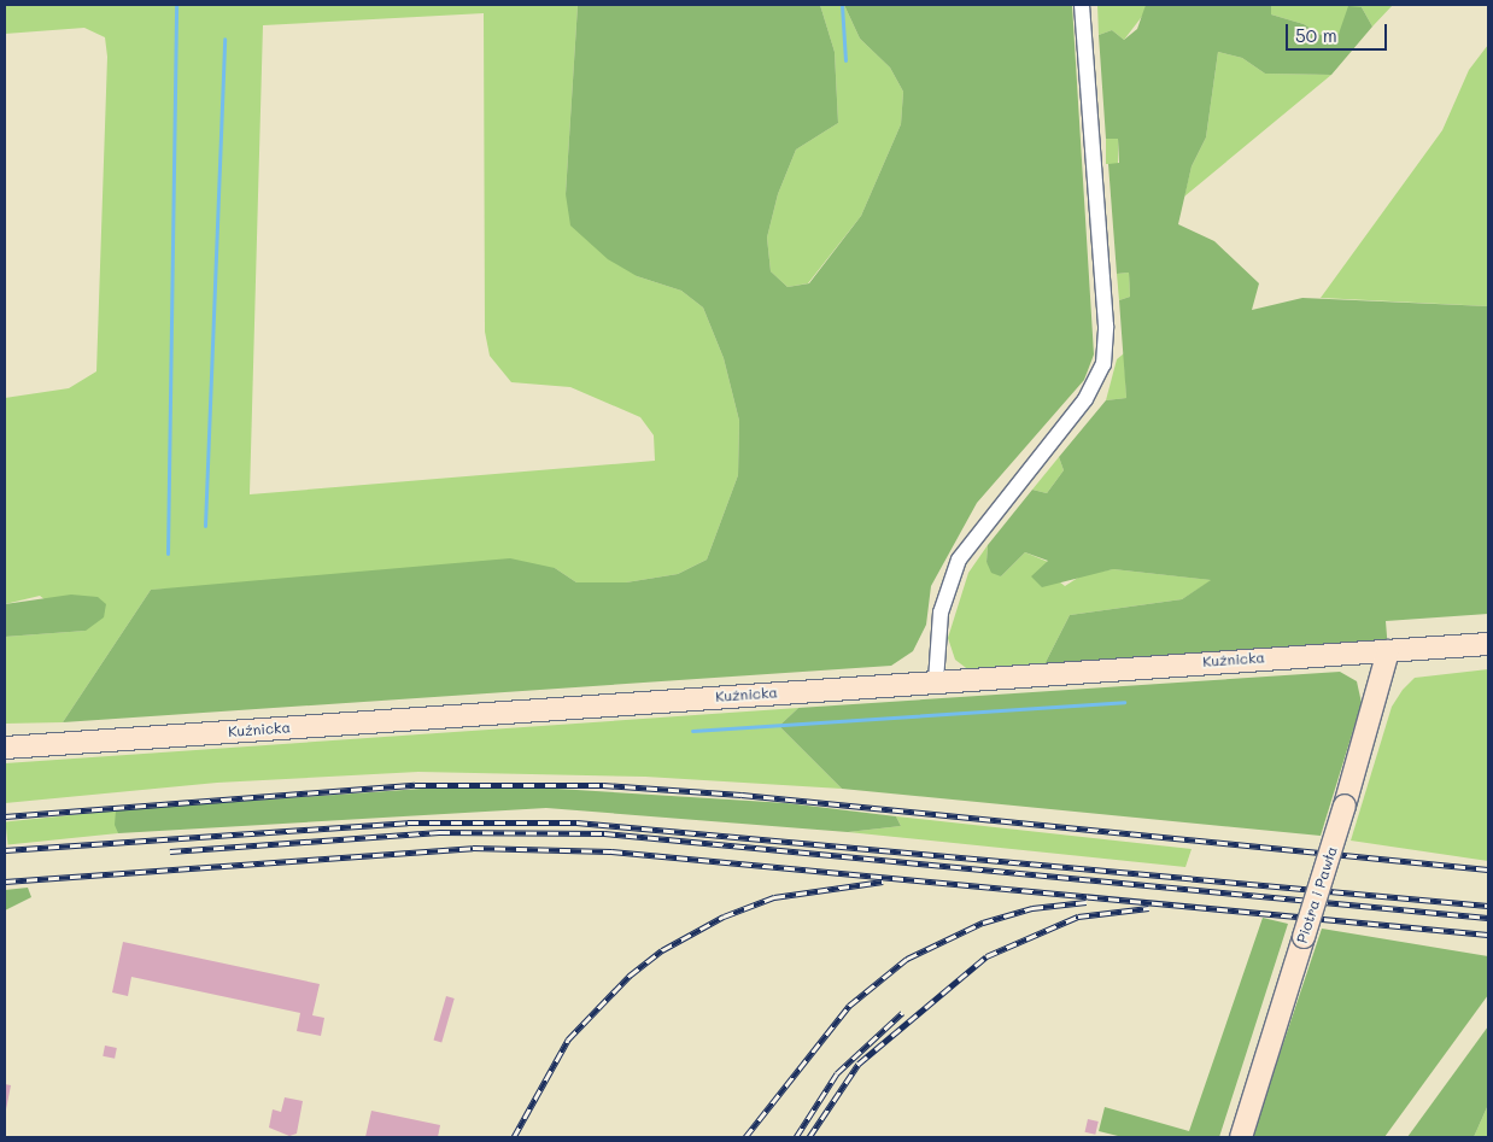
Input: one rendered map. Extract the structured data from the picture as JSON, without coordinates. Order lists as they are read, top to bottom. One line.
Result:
{"streets":{"street":["Kuźnicka","Piotra i Pawła"]},"crossings":[["Kuźnicka","Piotra i Pawła"]],"scale_bar":"50 m"}
